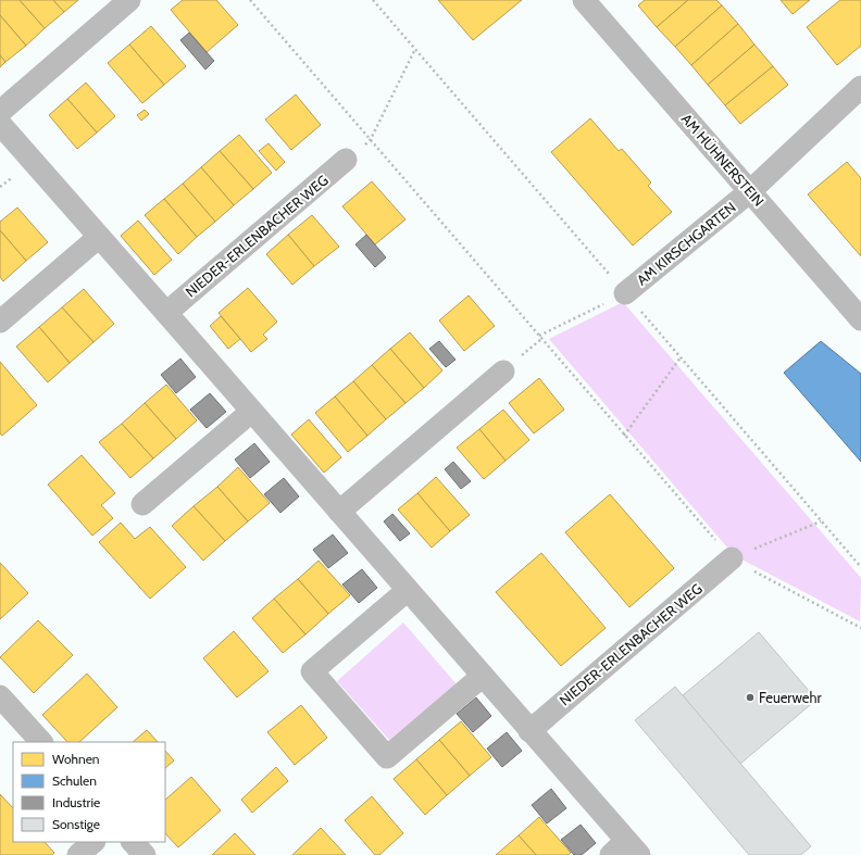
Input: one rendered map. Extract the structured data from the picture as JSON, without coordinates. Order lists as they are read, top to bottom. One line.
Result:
{"streets":{"street":["AM HÜHNERSTEIN","NIEDER-ERLENBACHER WEG","AM KIRSCHGARTEN"]},"crossings":[["AM HÜHNERSTEIN","AM KIRSCHGARTEN"]],"places":["Feuerwehr"],"legend":["Wohnen","Schulen","Industrie","Sonstige"]}
